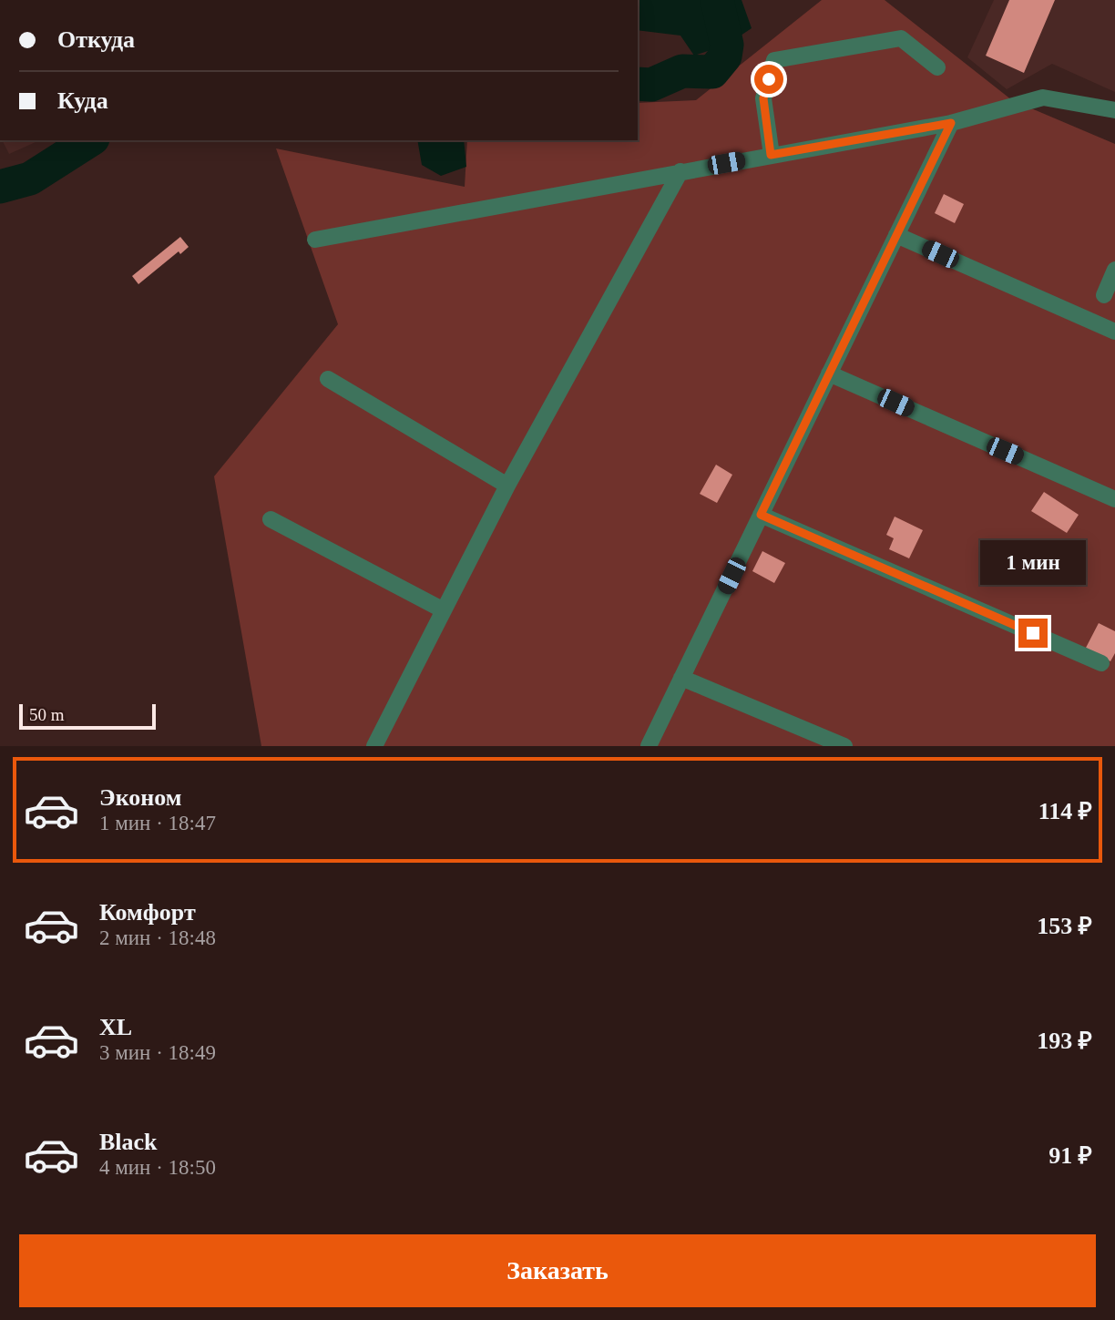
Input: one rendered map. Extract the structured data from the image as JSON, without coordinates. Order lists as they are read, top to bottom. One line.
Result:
{"scale_bar":"50 m","page":{"banner":["Откуда","Куда"],"bubble":"1 мин","scale":"50 m","list":[{"name":"Эконом","note":"1 мин · 18:47","value":"114 ₽"},{"name":"Комфорт","note":"2 мин · 18:48","value":"153 ₽"},{"name":"XL","note":"3 мин · 18:49","value":"193 ₽"},{"name":"Black","note":"4 мин · 18:50","value":"91 ₽"}],"buttons":"Заказать"}}
